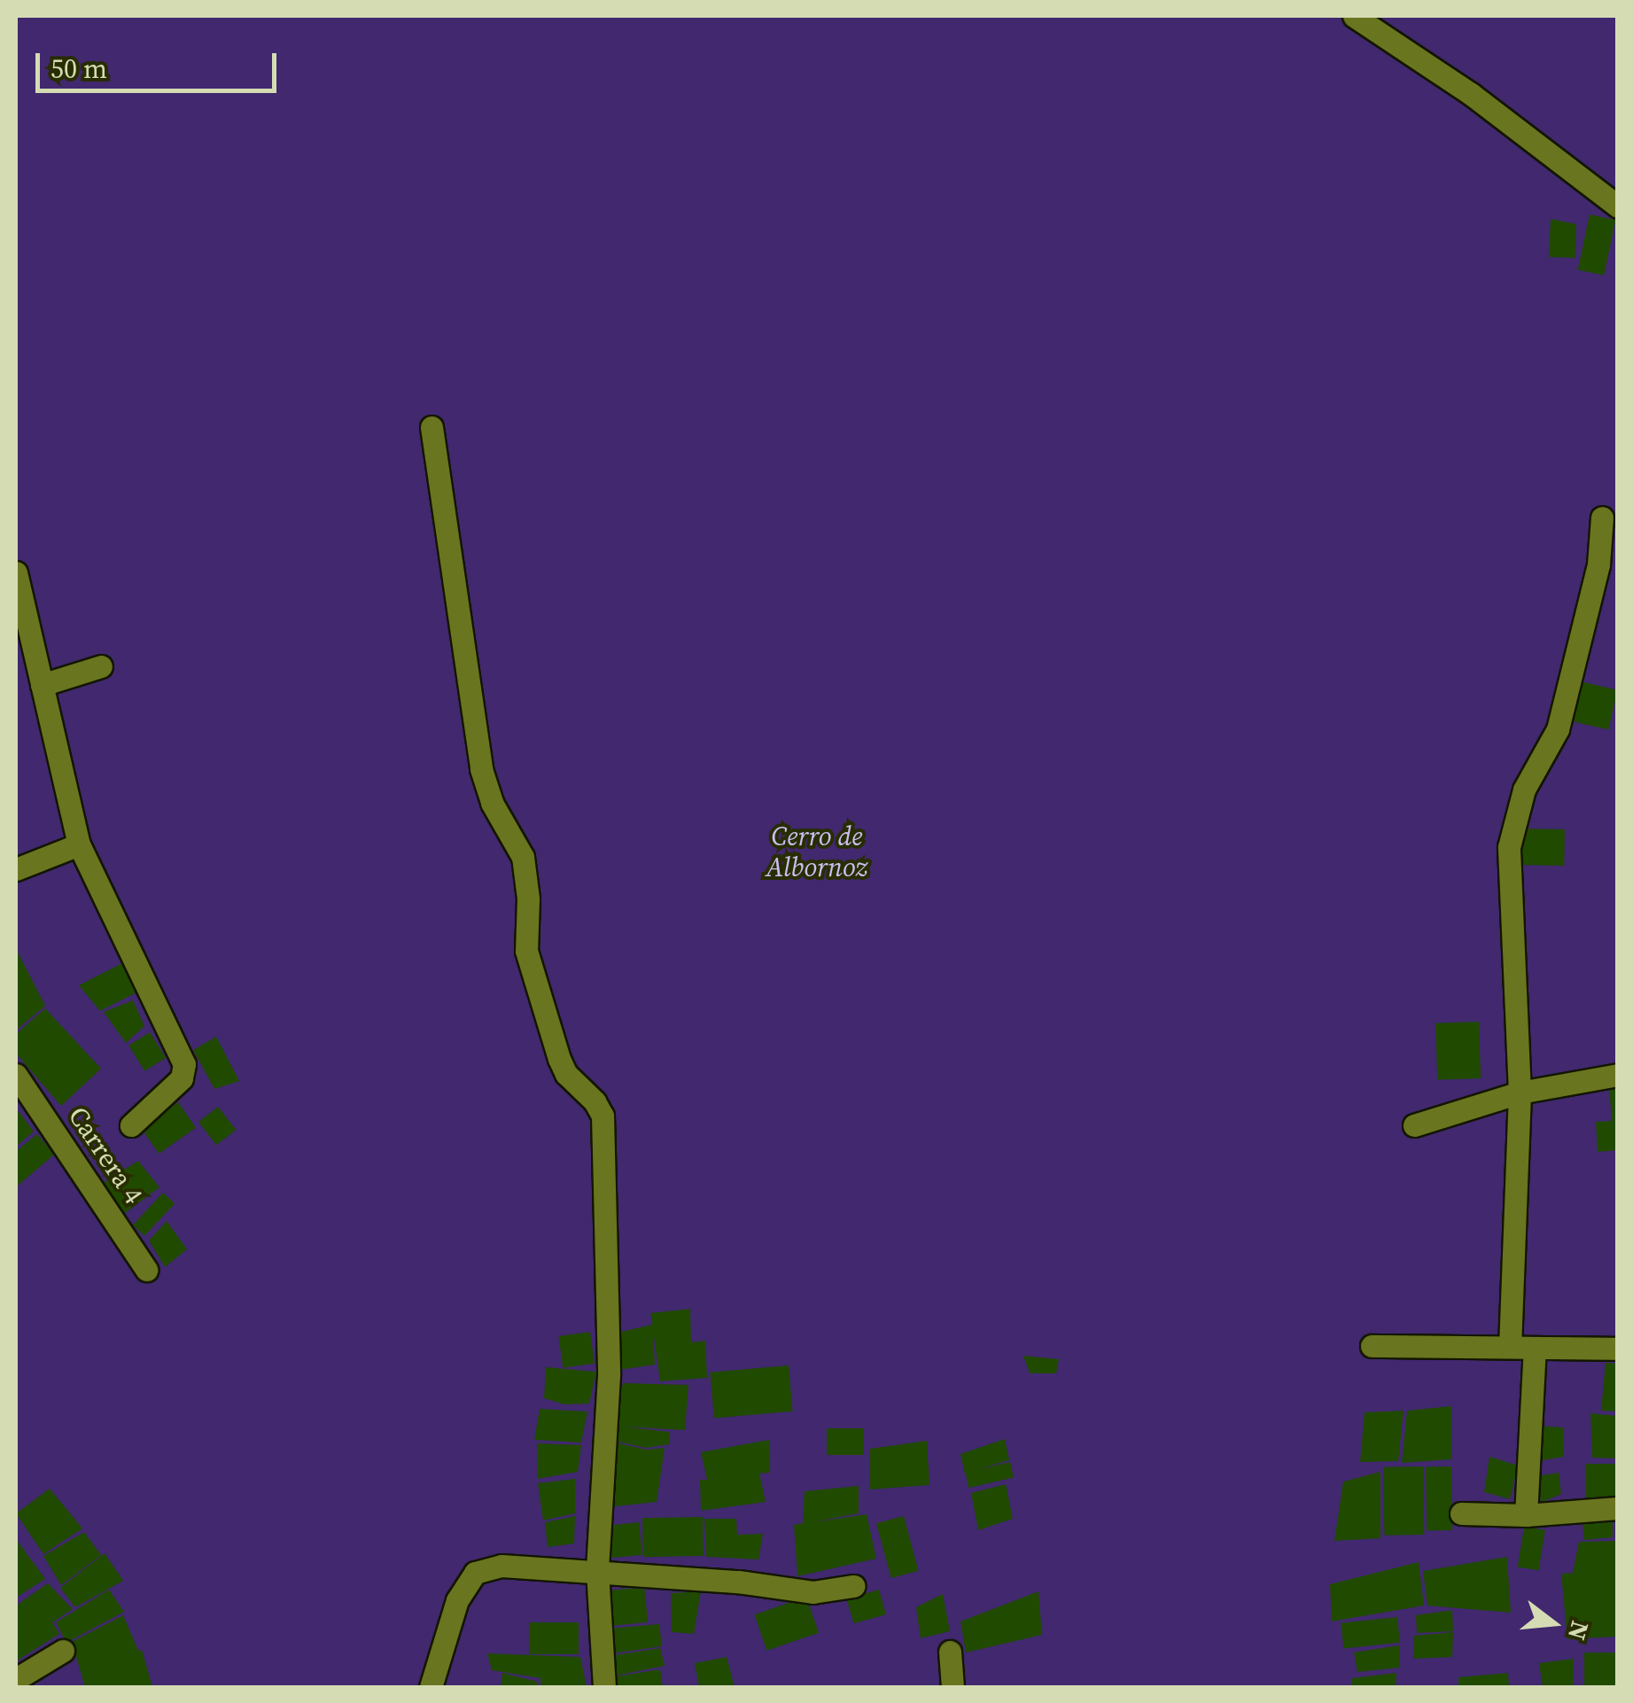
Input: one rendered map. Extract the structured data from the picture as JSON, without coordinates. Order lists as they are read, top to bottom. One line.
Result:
{"streets":{"street":["Carrera 4"]},"parks":["Cerro de Albornoz"],"scale_bar":"50 m","north":"right"}
